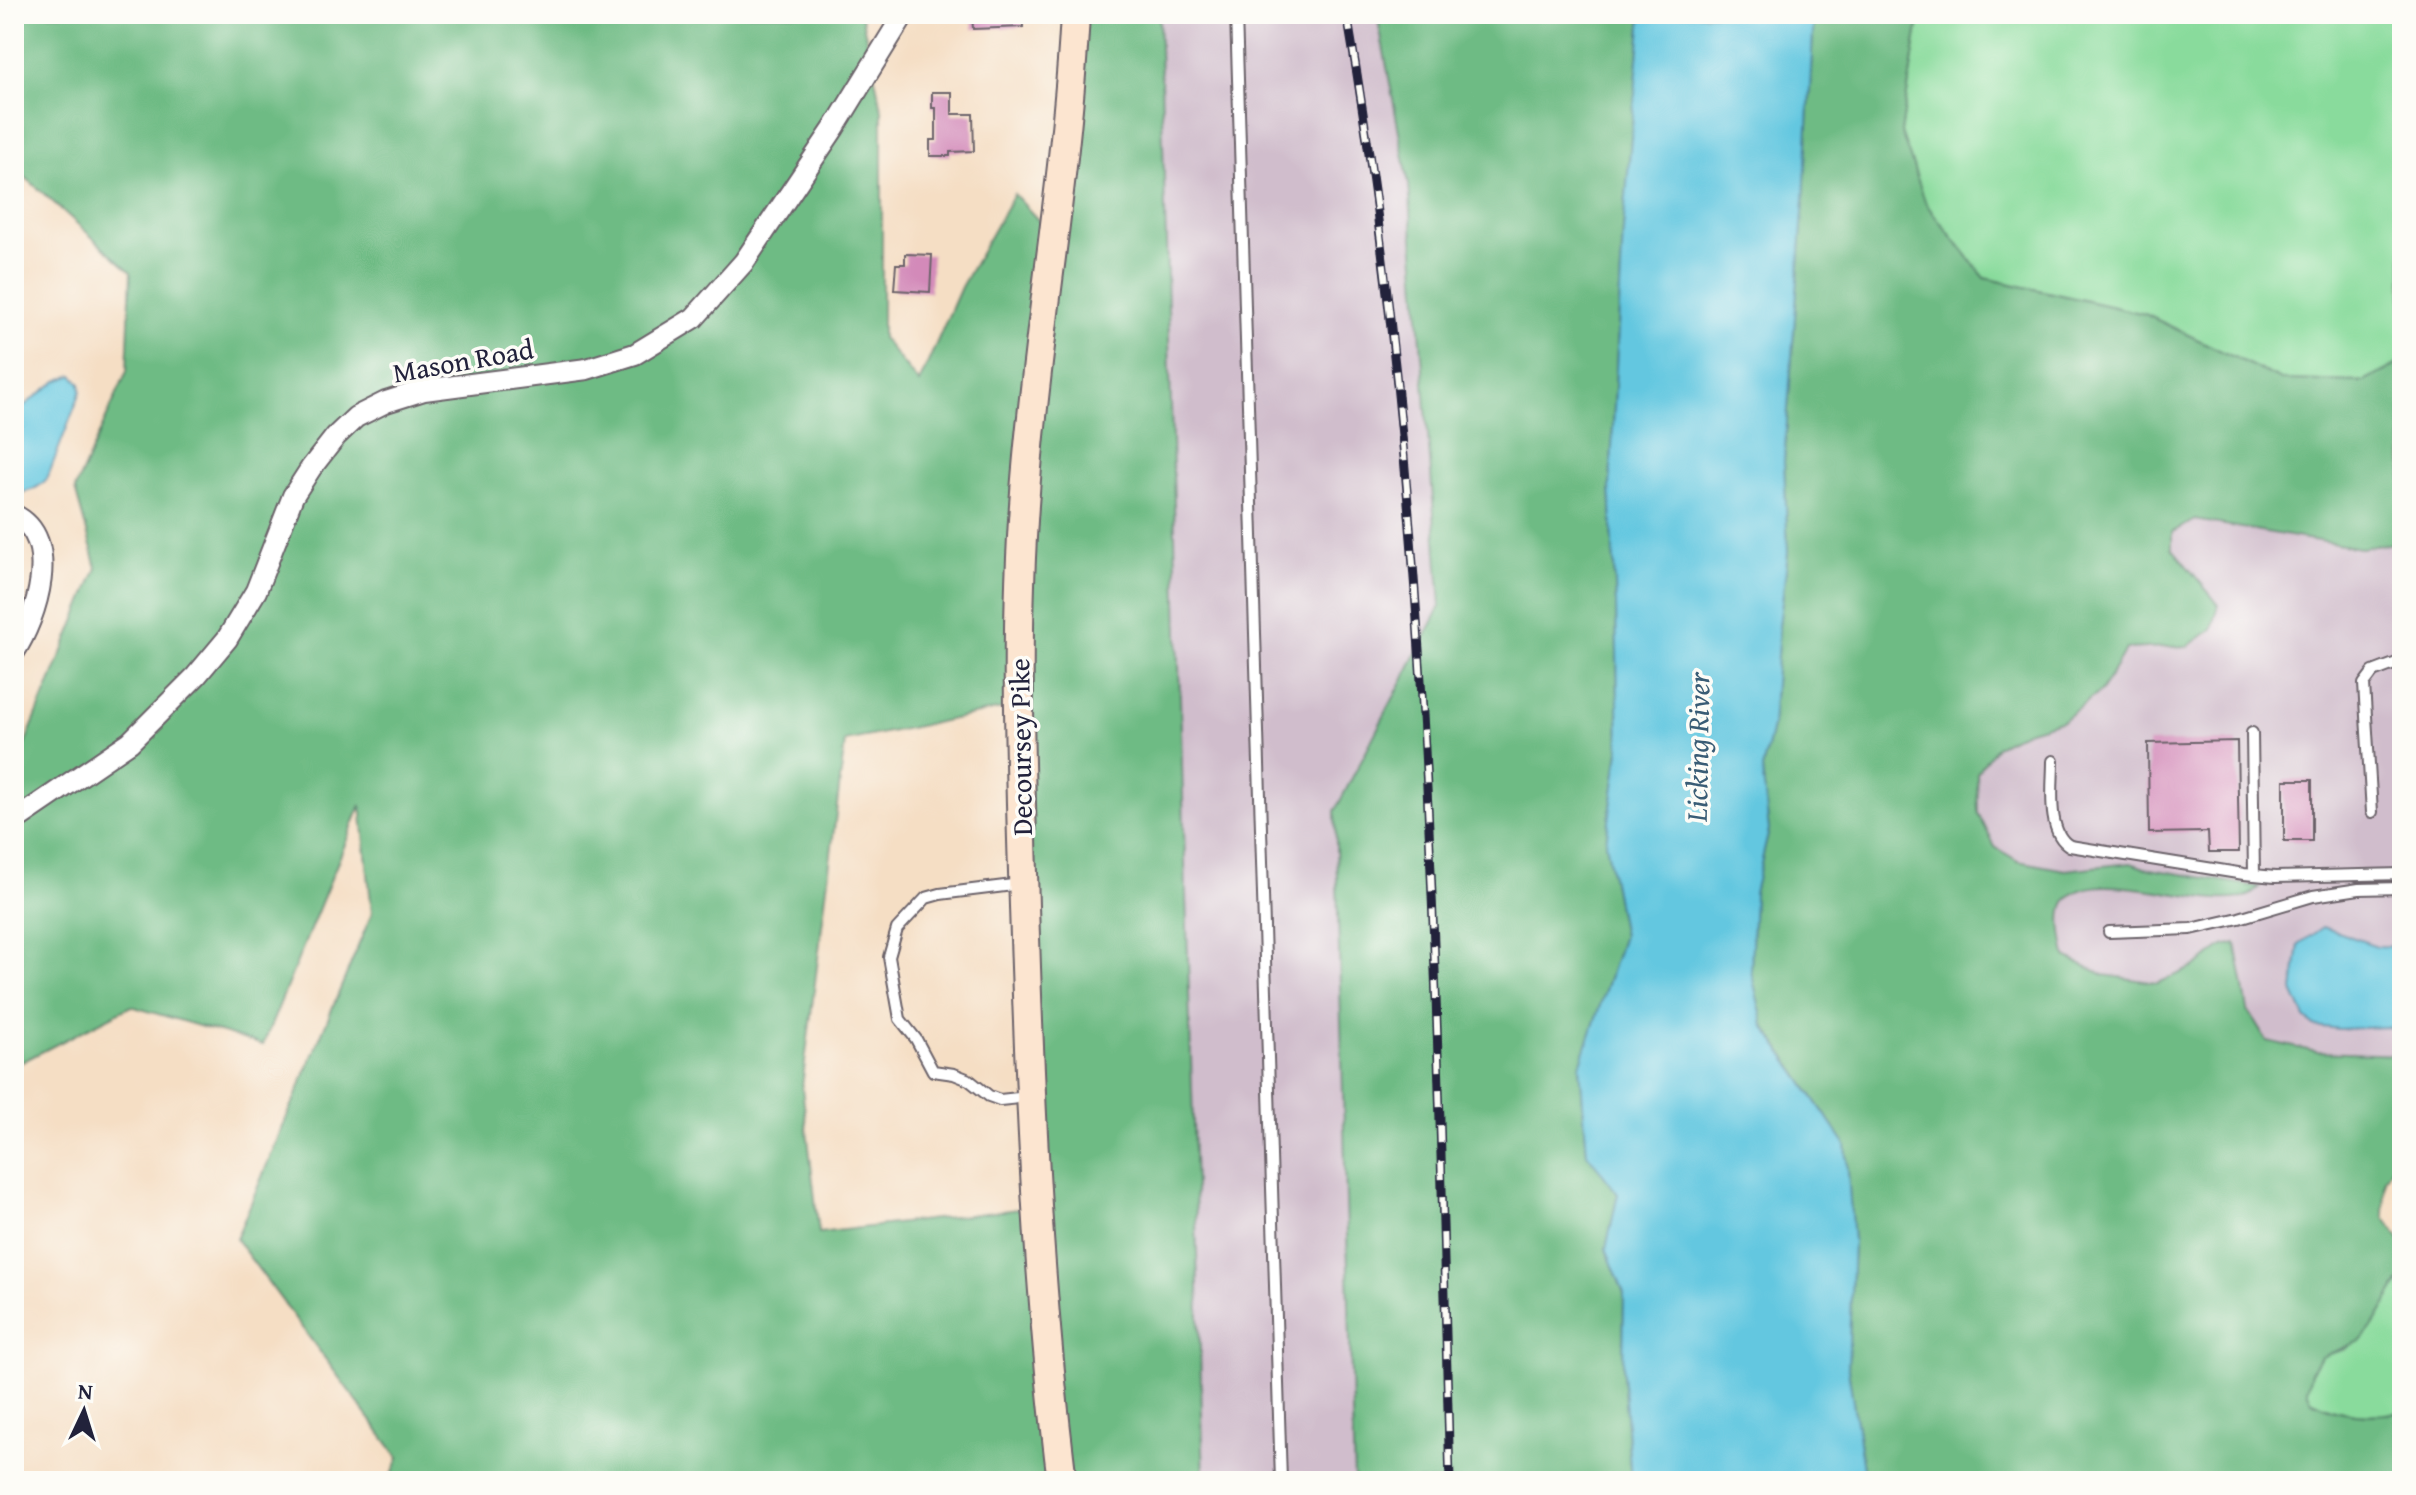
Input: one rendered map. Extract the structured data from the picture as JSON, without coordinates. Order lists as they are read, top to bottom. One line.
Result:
{"streets":{"main road":["Decoursey Pike"],"street":["Mason Road"]},"water":["Licking River"],"north":"top"}
